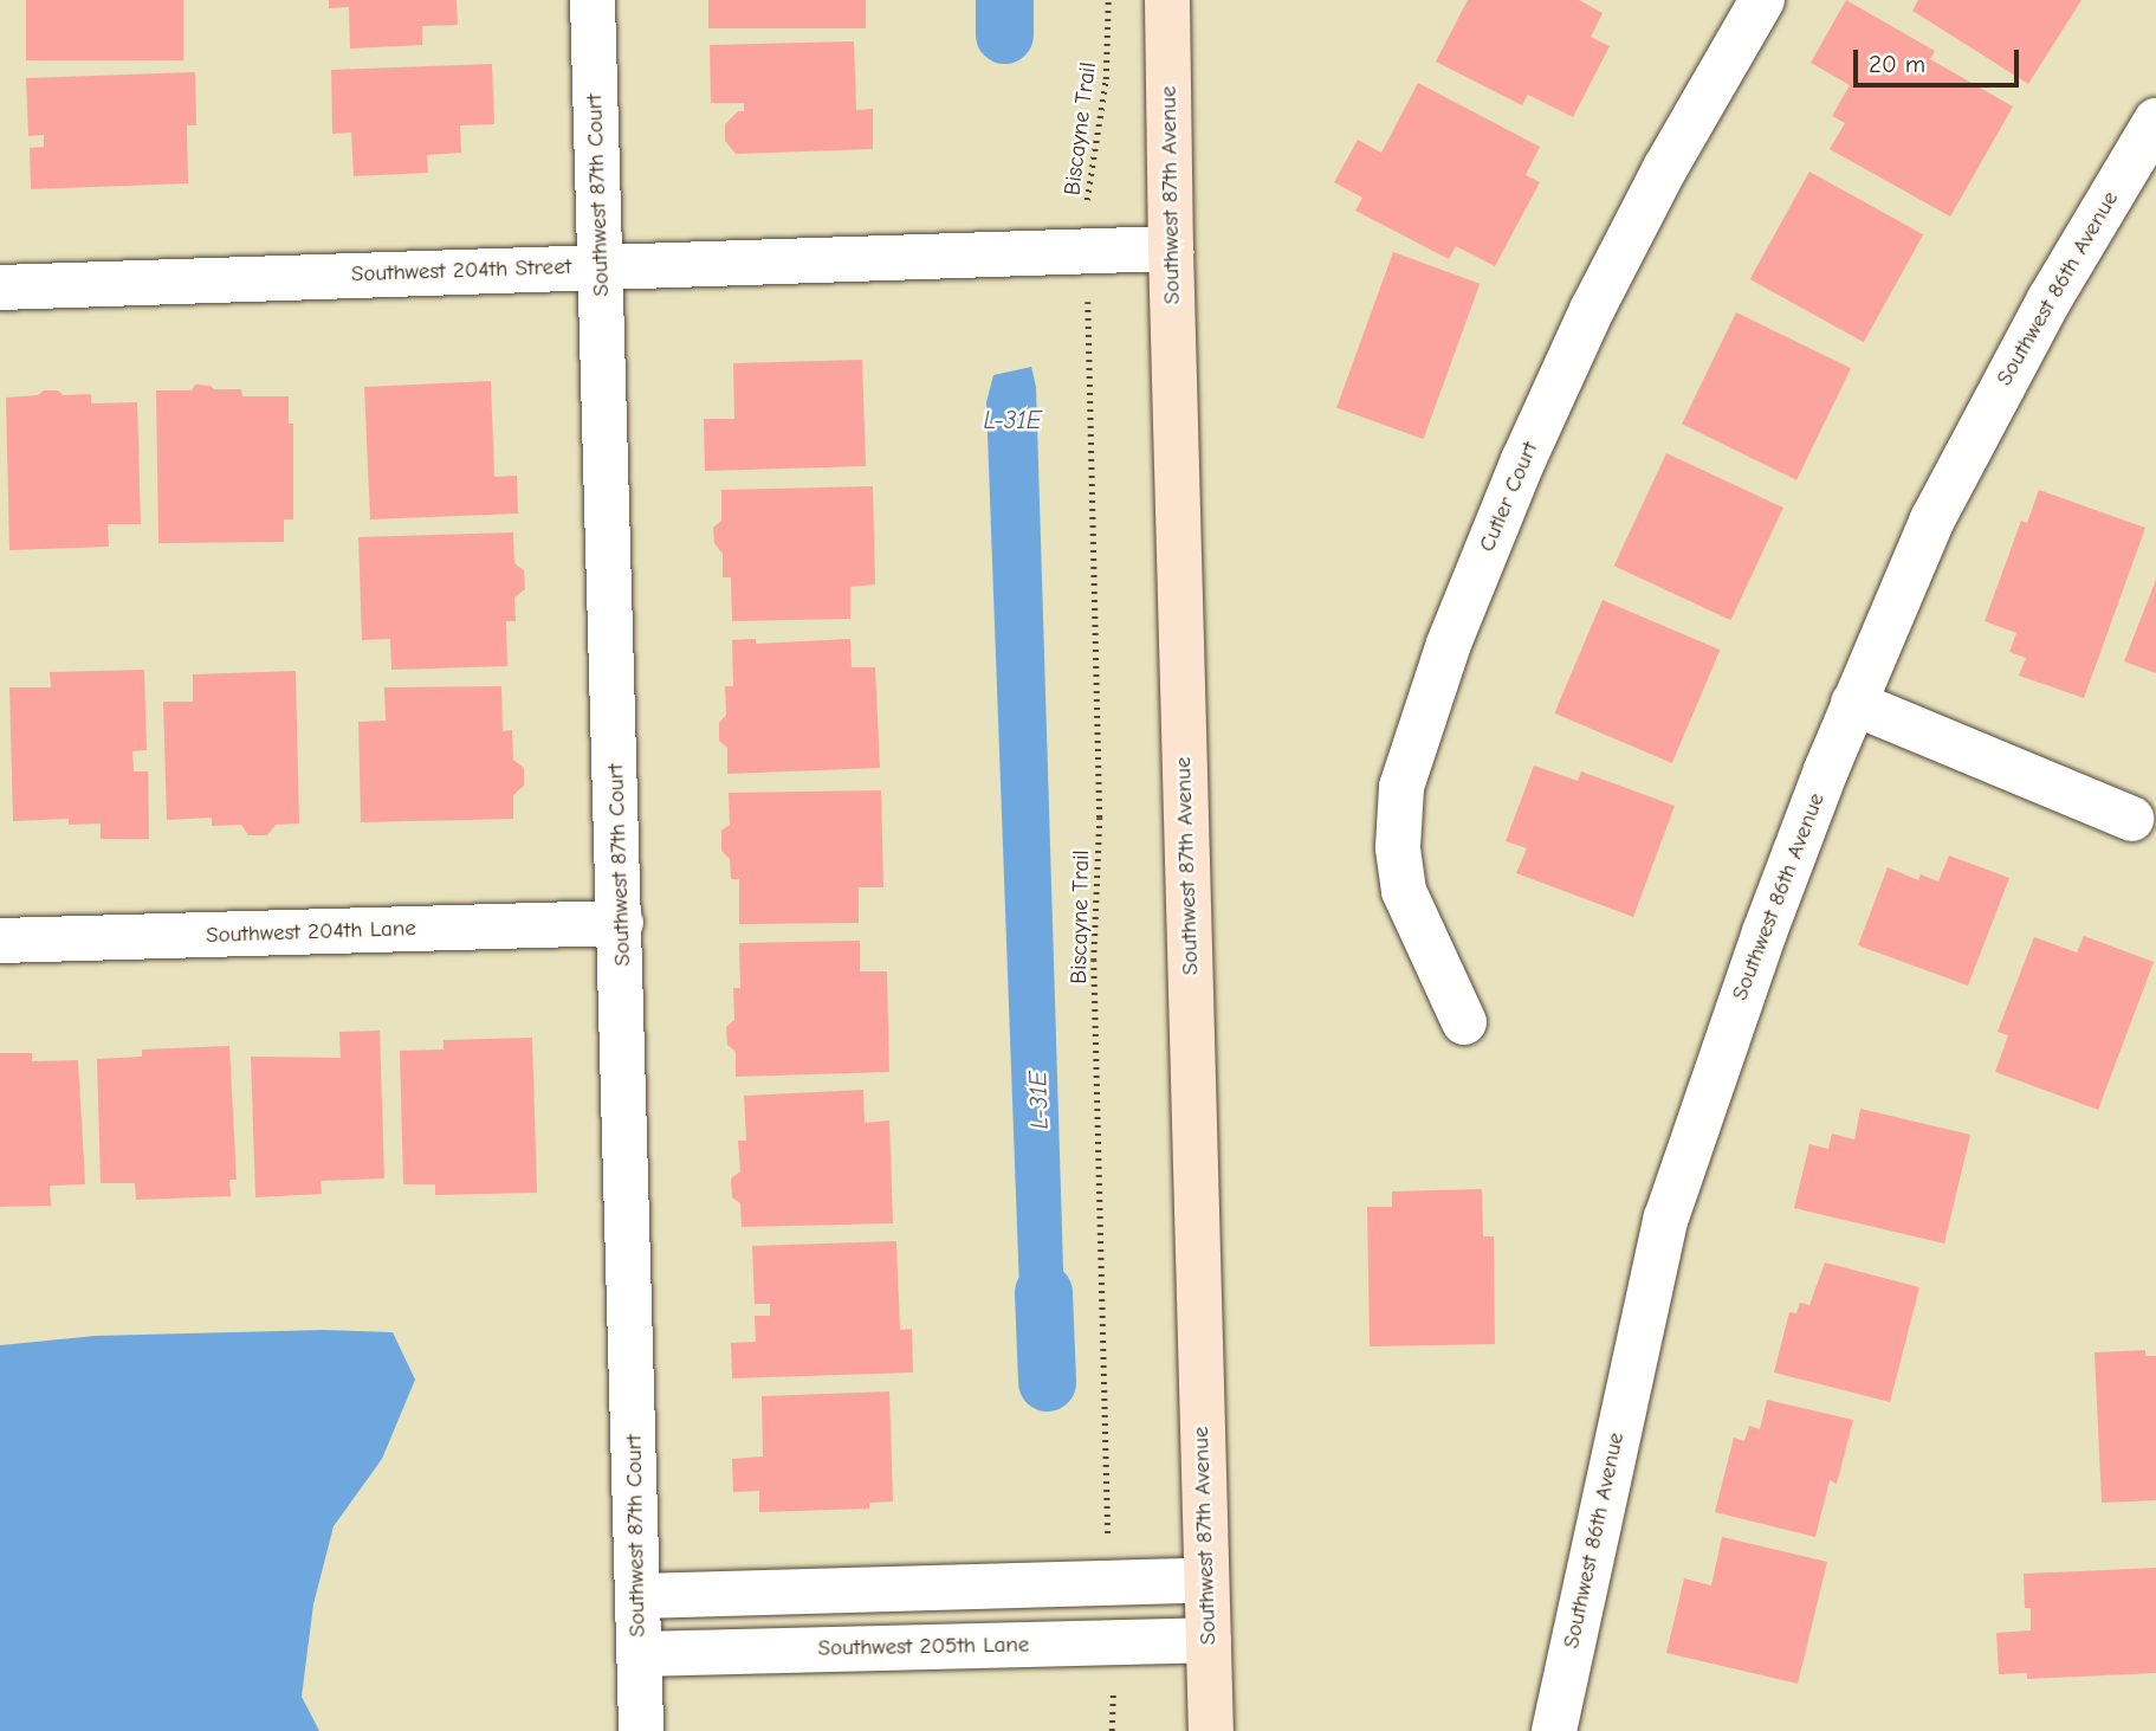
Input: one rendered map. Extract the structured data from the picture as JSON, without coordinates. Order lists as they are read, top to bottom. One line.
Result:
{"streets":{"street":["Southwest 87th Court","Southwest 87th Avenue","Southwest 204th Street","Southwest 86th Avenue","Cutler Court","Southwest 204th Lane","Southwest 205th Lane"],"path":["Biscayne Trail"]},"crossings":[["Southwest 87th Court","Southwest 204th Street"],["Southwest 87th Court","Southwest 204th Lane"],["Southwest 87th Court","Southwest 205th Lane"],["Southwest 87th Avenue","Southwest 204th Street"],["Southwest 87th Avenue","Southwest 205th Lane"]],"water":["L-31E"],"scale_bar":"20 m"}
